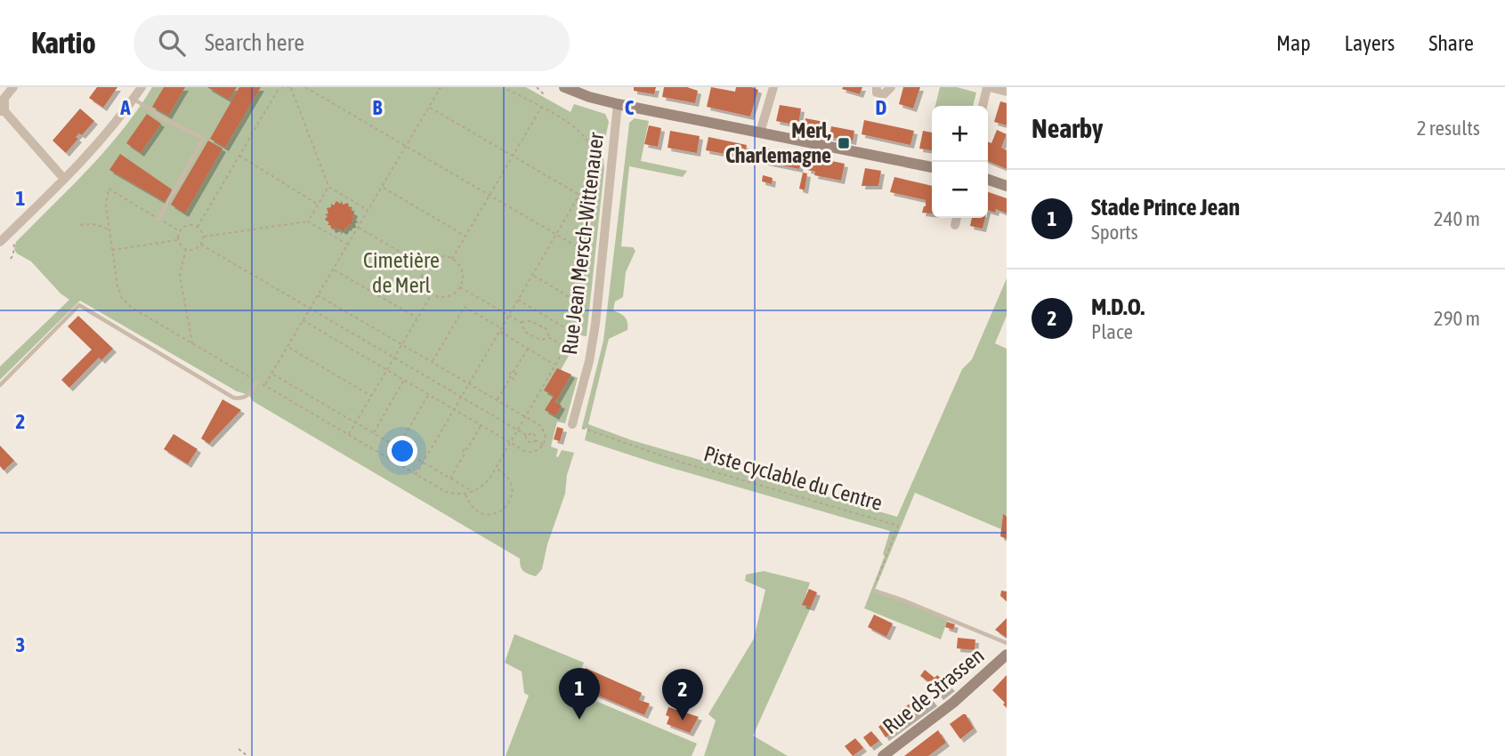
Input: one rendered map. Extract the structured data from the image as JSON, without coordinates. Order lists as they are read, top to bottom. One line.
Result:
{"streets":{"street":["Rue Jean Mersch-Wittenauer","Rue de Strassen"],"path":["Piste cyclable du Centre"]},"parks":["Cimetière de Merl"],"places":{"transit":["Merl, Charlemagne"]},"page":{"header":"Kartio","search":"Search here","nav":["Map","Layers","Share"],"heading":["Nearby","2 results"],"map_buttons":["+","−"],"list":[{"mark":"1","name":"Stade Prince Jean","note":"Sports","value":"240 m"},{"mark":"2","name":"M.D.O.","note":"Place","value":"290 m"}],"pins":["1","2"]},"grid":{"columns":["A","B","C","D"],"rows":["1","2","3"]}}
